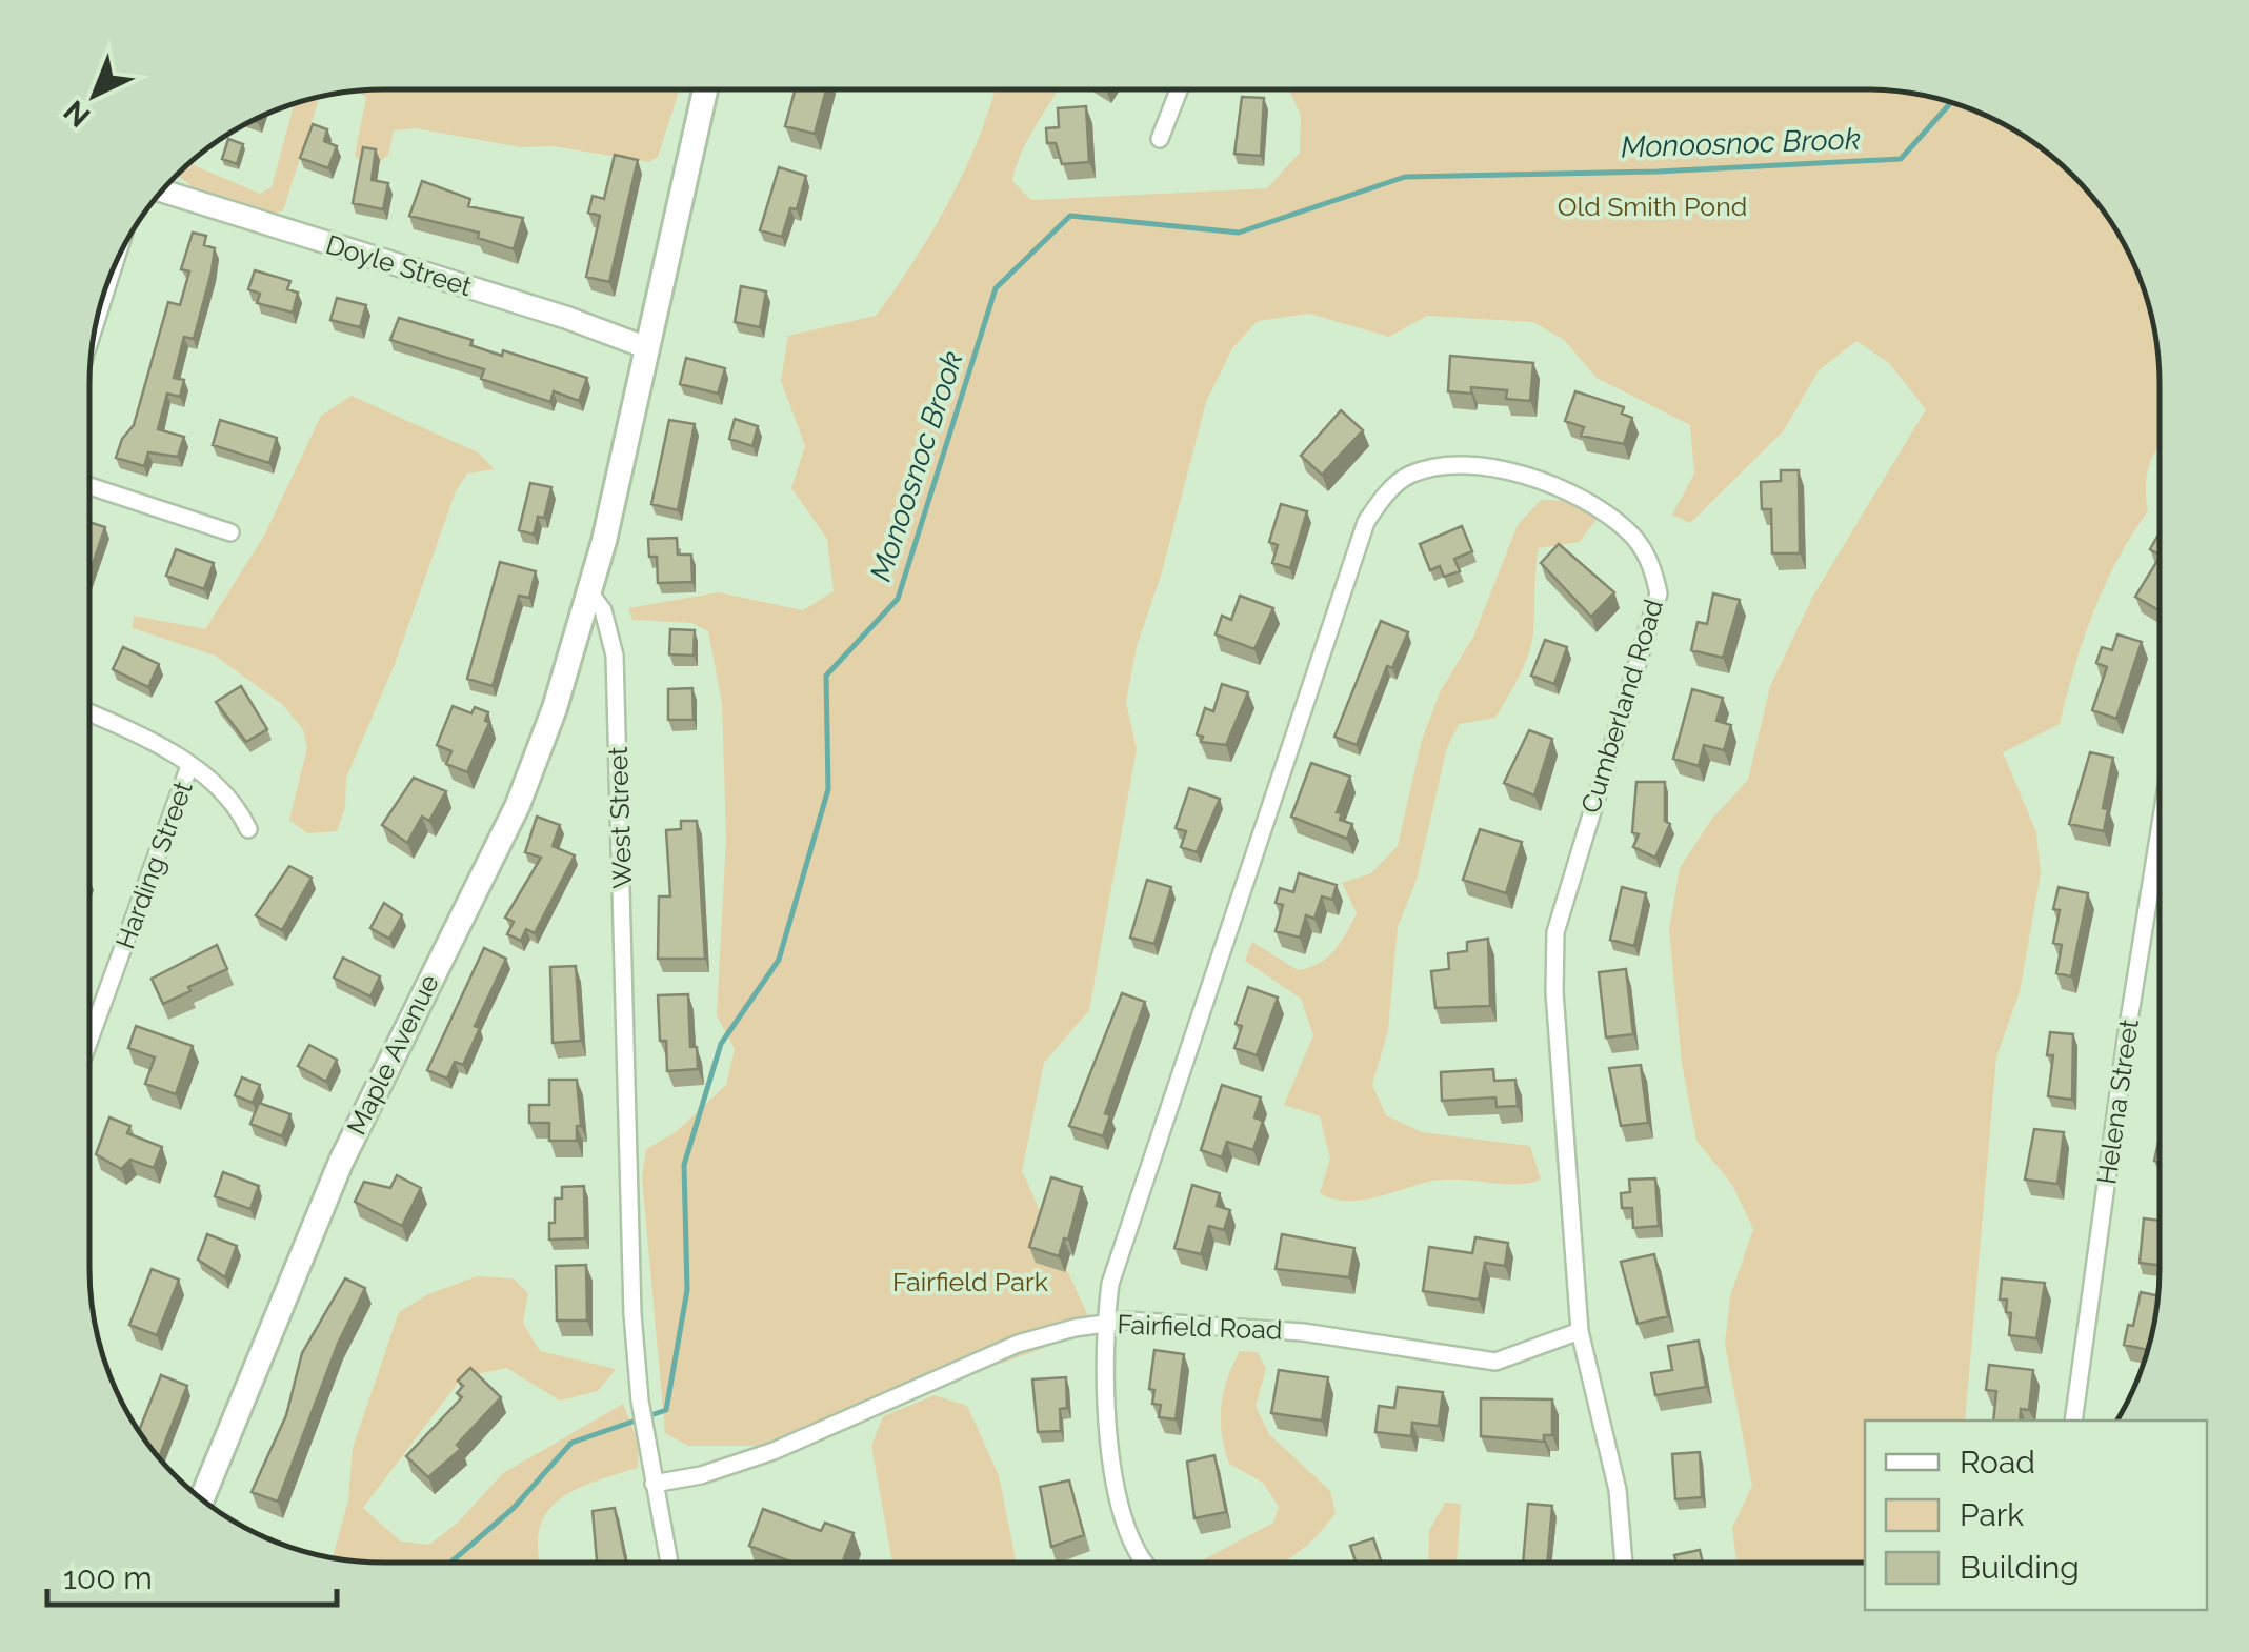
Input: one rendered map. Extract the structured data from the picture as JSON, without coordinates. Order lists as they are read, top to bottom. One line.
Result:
{"streets":{"main road":["Maple Avenue"],"street":["Doyle Street","Cumberland Road","West Street","Harding Street","Helena Street","Fairfield Road"]},"crossings":[["Cumberland Road","Fairfield Road"],["West Street","Maple Avenue"],["West Street","Fairfield Road"]],"water":["Monoosnoc Brook"],"parks":["Old Smith Pond","Fairfield Park"],"legend":["Road","Park","Building"],"scale_bar":"100 m","north":"bottom left"}
